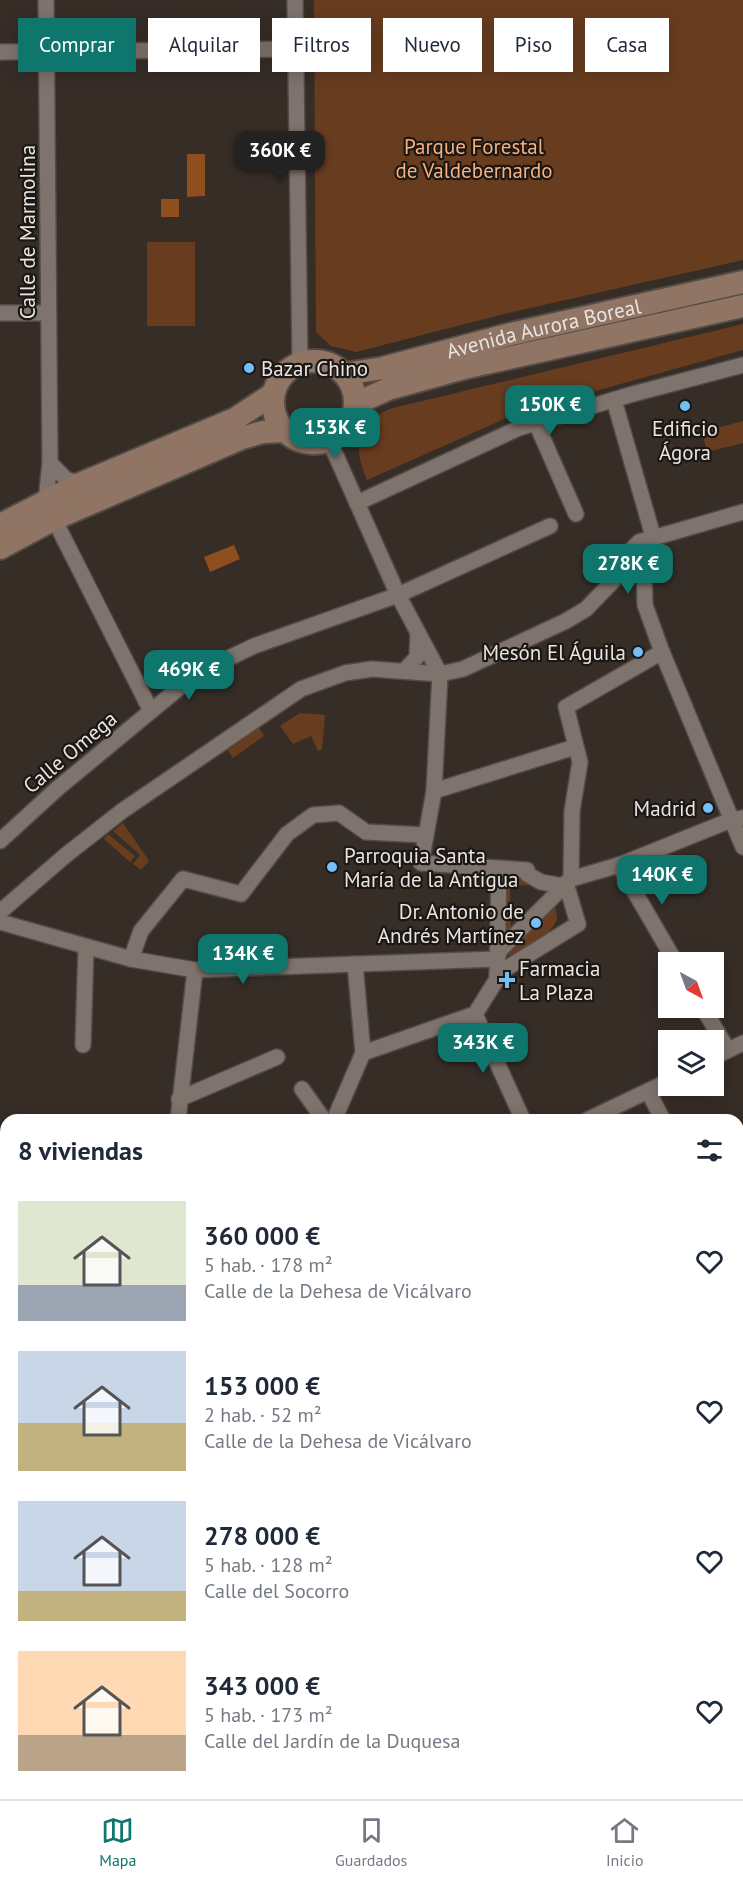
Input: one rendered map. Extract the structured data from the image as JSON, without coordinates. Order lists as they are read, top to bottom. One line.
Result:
{"streets":{"main road":["Avenida Aurora Boreal"],"street":["Calle de Marmolina","Calle Omega"]},"parks":["Parque Forestal de Valdebernardo"],"places":{"other":["Bazar Chino","Edificio Ágora","Mesón El Águila","Madrid","Parroquia Santa María de la Antigua","Dr. Antonio de Andrés Martínez"],"health":["Farmacia La Plaza"]},"north":"bottom right","page":{"chip":["Comprar","Alquilar","Filtros","Nuevo","Piso","Casa"],"price":["360K €","150K €","153K €","278K €","469K €","140K €","134K €","343K €"],"heading":"8 viviendas","list":[{"name":"360 000 €","note":"5 hab. · 178 m² · Calle de la Dehesa de Vicálvaro"},{"name":"153 000 €","note":"2 hab. · 52 m² · Calle de la Dehesa de Vicálvaro"},{"name":"278 000 €","note":"5 hab. · 128 m² · Calle del Socorro"},{"name":"343 000 €","note":"5 hab. · 173 m² · Calle del Jardín de la Duquesa"}],"tabs":["Mapa","Guardados","Inicio"]}}
